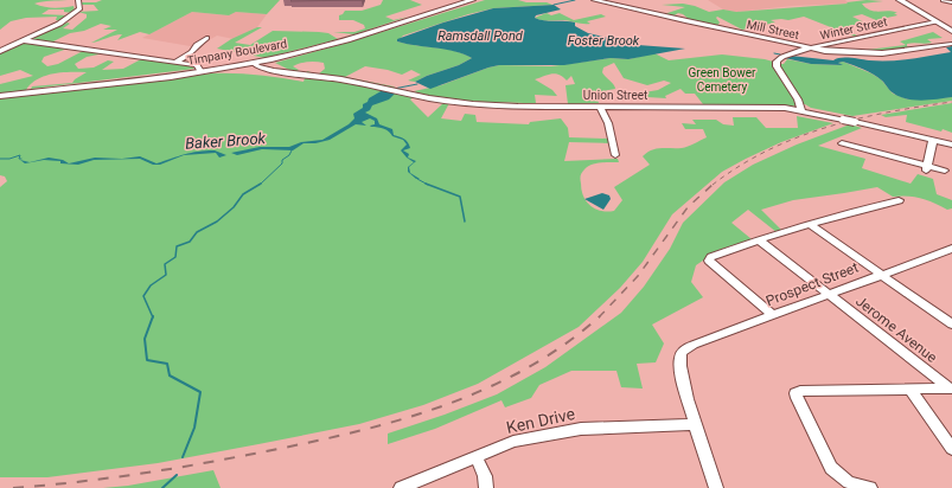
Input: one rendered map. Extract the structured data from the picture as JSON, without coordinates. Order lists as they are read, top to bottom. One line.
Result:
{"streets":{"main road":["Timpany Boulevard"],"street":["Winter Street","Mill Street","Union Street","Prospect Street","Jerome Avenue","Ken Drive"]},"crossings":[["Winter Street","Mill Street"],["Winter Street","Union Street"],["Timpany Boulevard","Union Street"],["Prospect Street","Jerome Avenue"],["Prospect Street","Ken Drive"]],"water":["Ramsdall Pond","Foster Brook","Baker Brook"],"parks":["Green Bower Cemetery"]}
